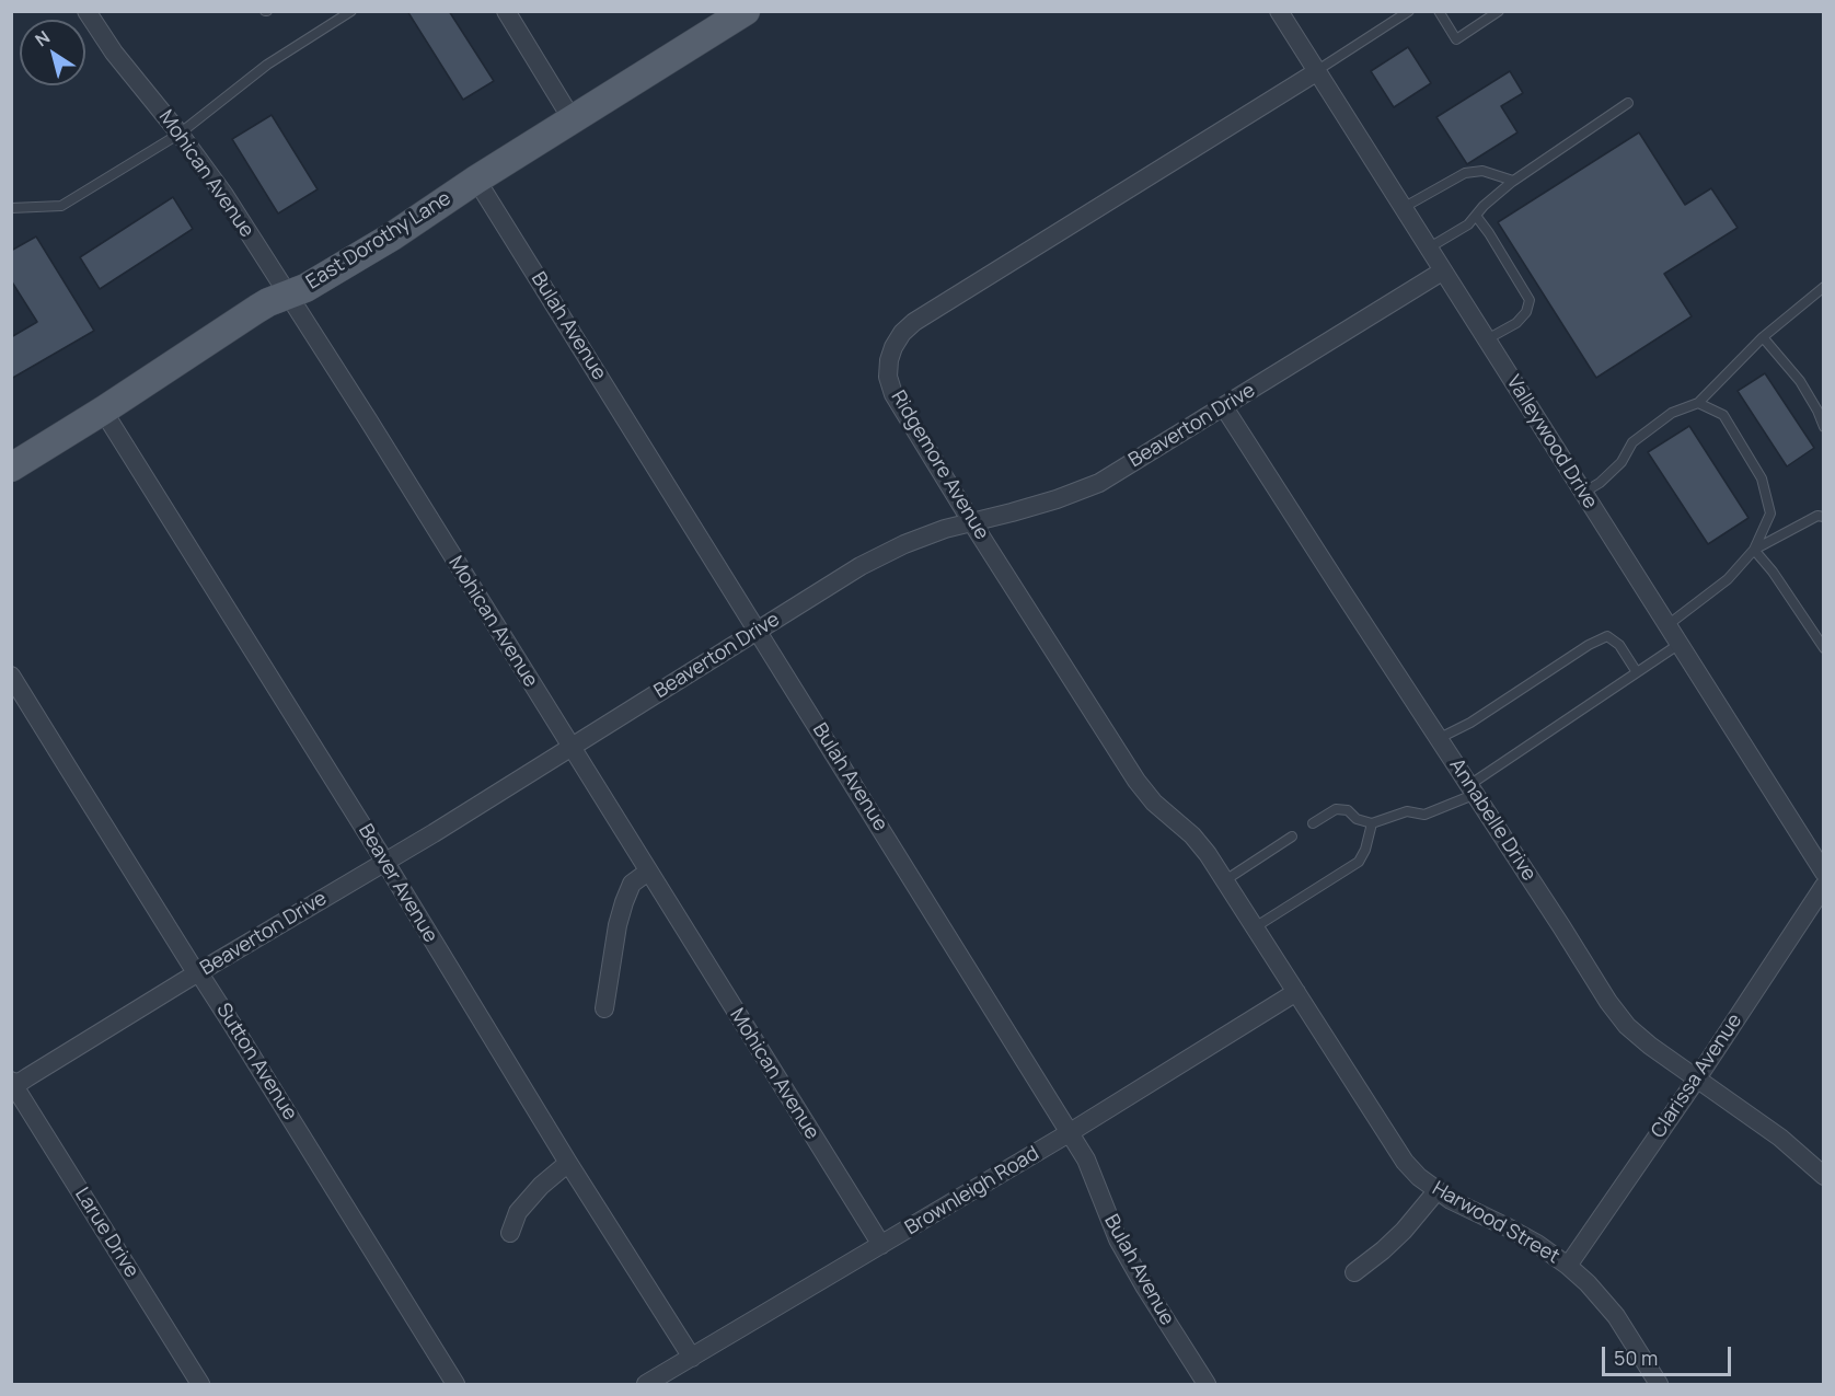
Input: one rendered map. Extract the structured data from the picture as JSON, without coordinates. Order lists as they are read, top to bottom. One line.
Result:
{"streets":{"main road":["East Dorothy Lane"],"street":["Mohican Avenue","Bulah Avenue","Beaverton Drive","Valleywood Drive","Ridgemore Avenue","Annabelle Drive","Beaver Avenue","Sutton Avenue","Clarissa Avenue","Brownleigh Road","Harwood Street","Larue Drive"]},"crossings":[["Mohican Avenue","East Dorothy Lane"],["Mohican Avenue","Beaverton Drive"],["Mohican Avenue","Brownleigh Road"],["East Dorothy Lane","Bulah Avenue"],["East Dorothy Lane","Beaver Avenue"],["Bulah Avenue","Beaverton Drive"],["Bulah Avenue","Brownleigh Road"],["Beaverton Drive","Valleywood Drive"],["Beaverton Drive","Ridgemore Avenue"],["Beaverton Drive","Annabelle Drive"],["Beaverton Drive","Beaver Avenue"],["Beaverton Drive","Sutton Avenue"],["Beaverton Drive","Larue Drive"],["Valleywood Drive","Ridgemore Avenue"],["Ridgemore Avenue","Brownleigh Road"],["Ridgemore Avenue","Harwood Street"],["Annabelle Drive","Clarissa Avenue"],["Beaver Avenue","Brownleigh Road"],["Clarissa Avenue","Harwood Street"],["Brownleigh Road","Harwood Street"]],"scale_bar":"50 m","north":"top left"}
